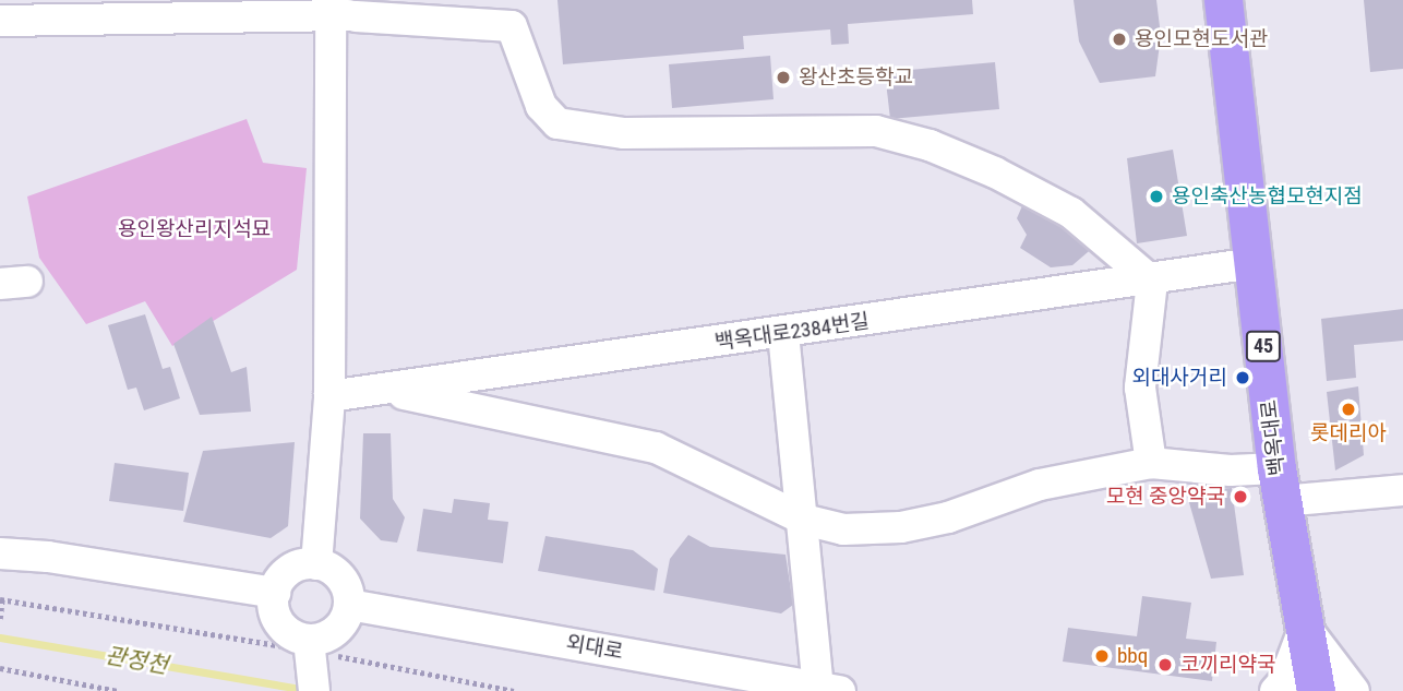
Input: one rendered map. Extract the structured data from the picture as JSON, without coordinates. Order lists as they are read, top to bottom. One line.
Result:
{"streets":{"main road":["45","백옥대로"],"street":["백옥대로2384번길","외대로"]},"crossings":[["백옥대로2384번길","백옥대로"]],"water":["관정천"],"parks":["용인왕산리지석묘"],"places":["용인모현도서관","왕산초등학교","용인축산농협모현지점","외대사거리","롯데리아","모현 중앙약국","bbq","코끼리약국"]}
